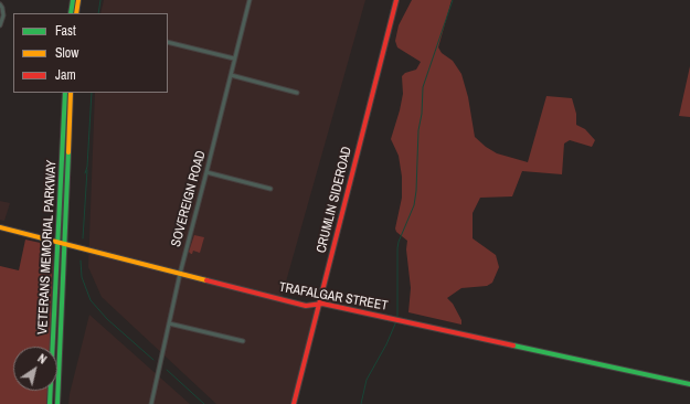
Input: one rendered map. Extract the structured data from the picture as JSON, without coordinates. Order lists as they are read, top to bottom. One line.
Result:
{"streets":{"main road":["CRUMLIN SIDEROAD","VETERANS MEMORIAL PARKWAY","TRAFALGAR STREET"],"street":["SOVEREIGN ROAD"]},"crossings":[["SOVEREIGN ROAD","TRAFALGAR STREET"],["CRUMLIN SIDEROAD","TRAFALGAR STREET"],["VETERANS MEMORIAL PARKWAY","TRAFALGAR STREET"]],"legend":["Fast","Slow","Jam"],"north":"top right"}
